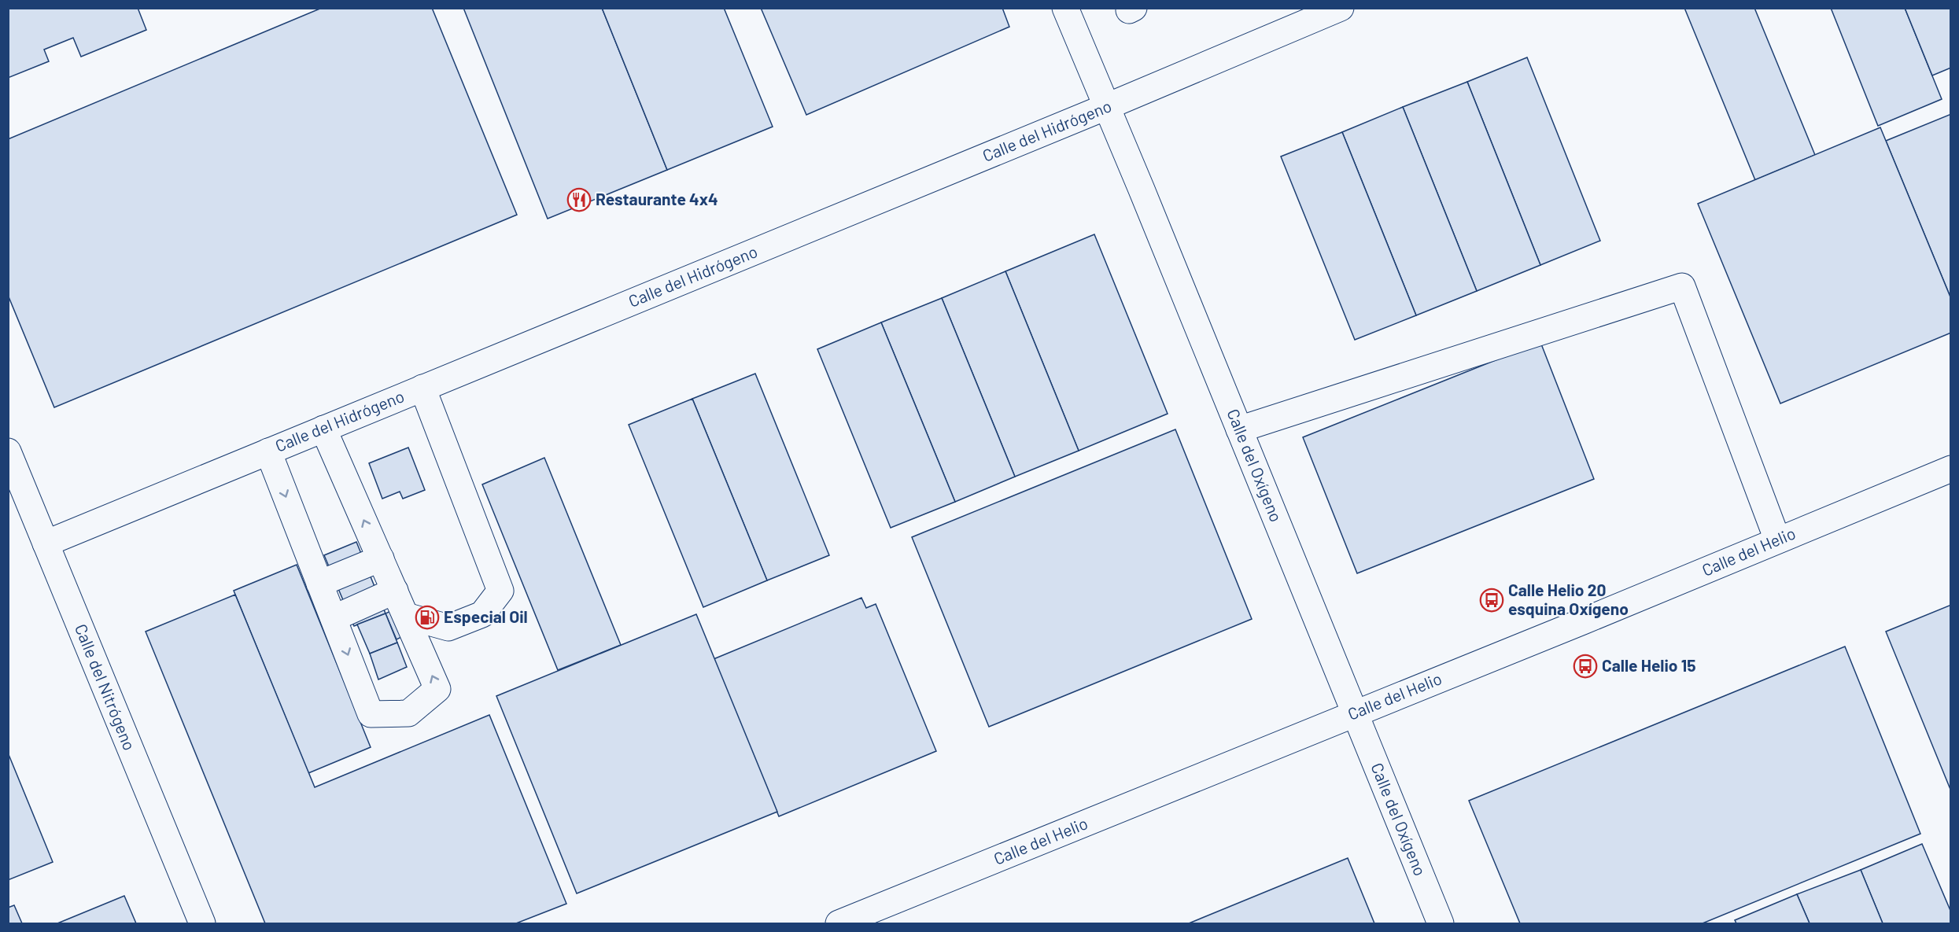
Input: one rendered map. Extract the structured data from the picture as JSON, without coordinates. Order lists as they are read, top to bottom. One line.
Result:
{"streets":{"street":["Calle del Hidrógeno","Calle del Oxígeno","Calle del Helio","Calle del Nitrógeno"]},"crossings":[["Calle del Hidrógeno","Calle del Oxígeno"],["Calle del Hidrógeno","Calle del Nitrógeno"],["Calle del Oxígeno","Calle del Helio"]],"places":{"restaurant":["Restaurante 4x4"],"bus stop":["Calle Helio 20 esquina Oxígeno","Calle Helio 15"],"fuel station":["Especial Oil"]}}
